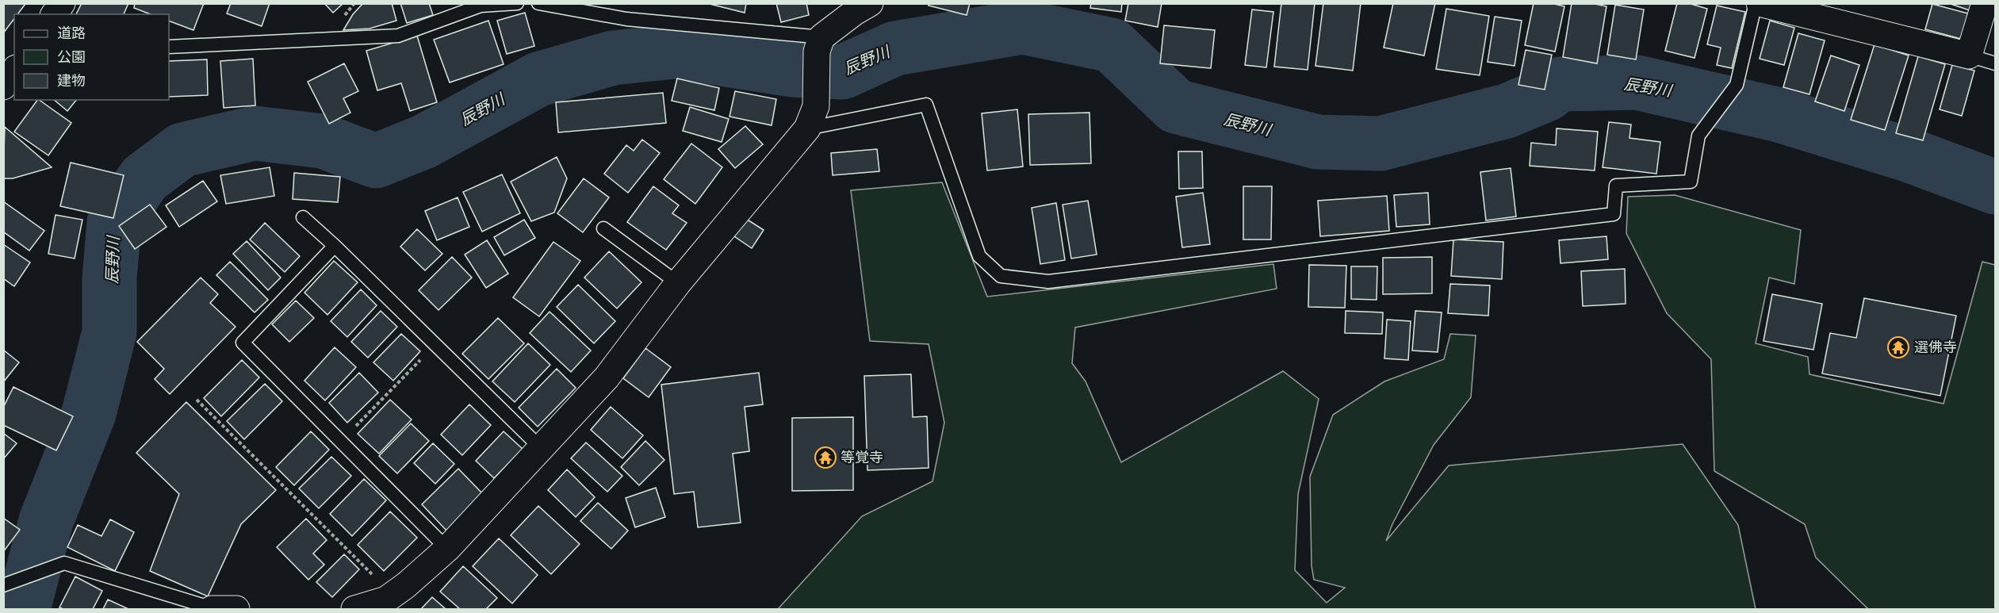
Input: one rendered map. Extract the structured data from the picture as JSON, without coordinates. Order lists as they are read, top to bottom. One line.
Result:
{"water":["辰野川"],"places":{"temple":["選佛寺","等覚寺"]},"legend":["道路","公園","建物"]}
